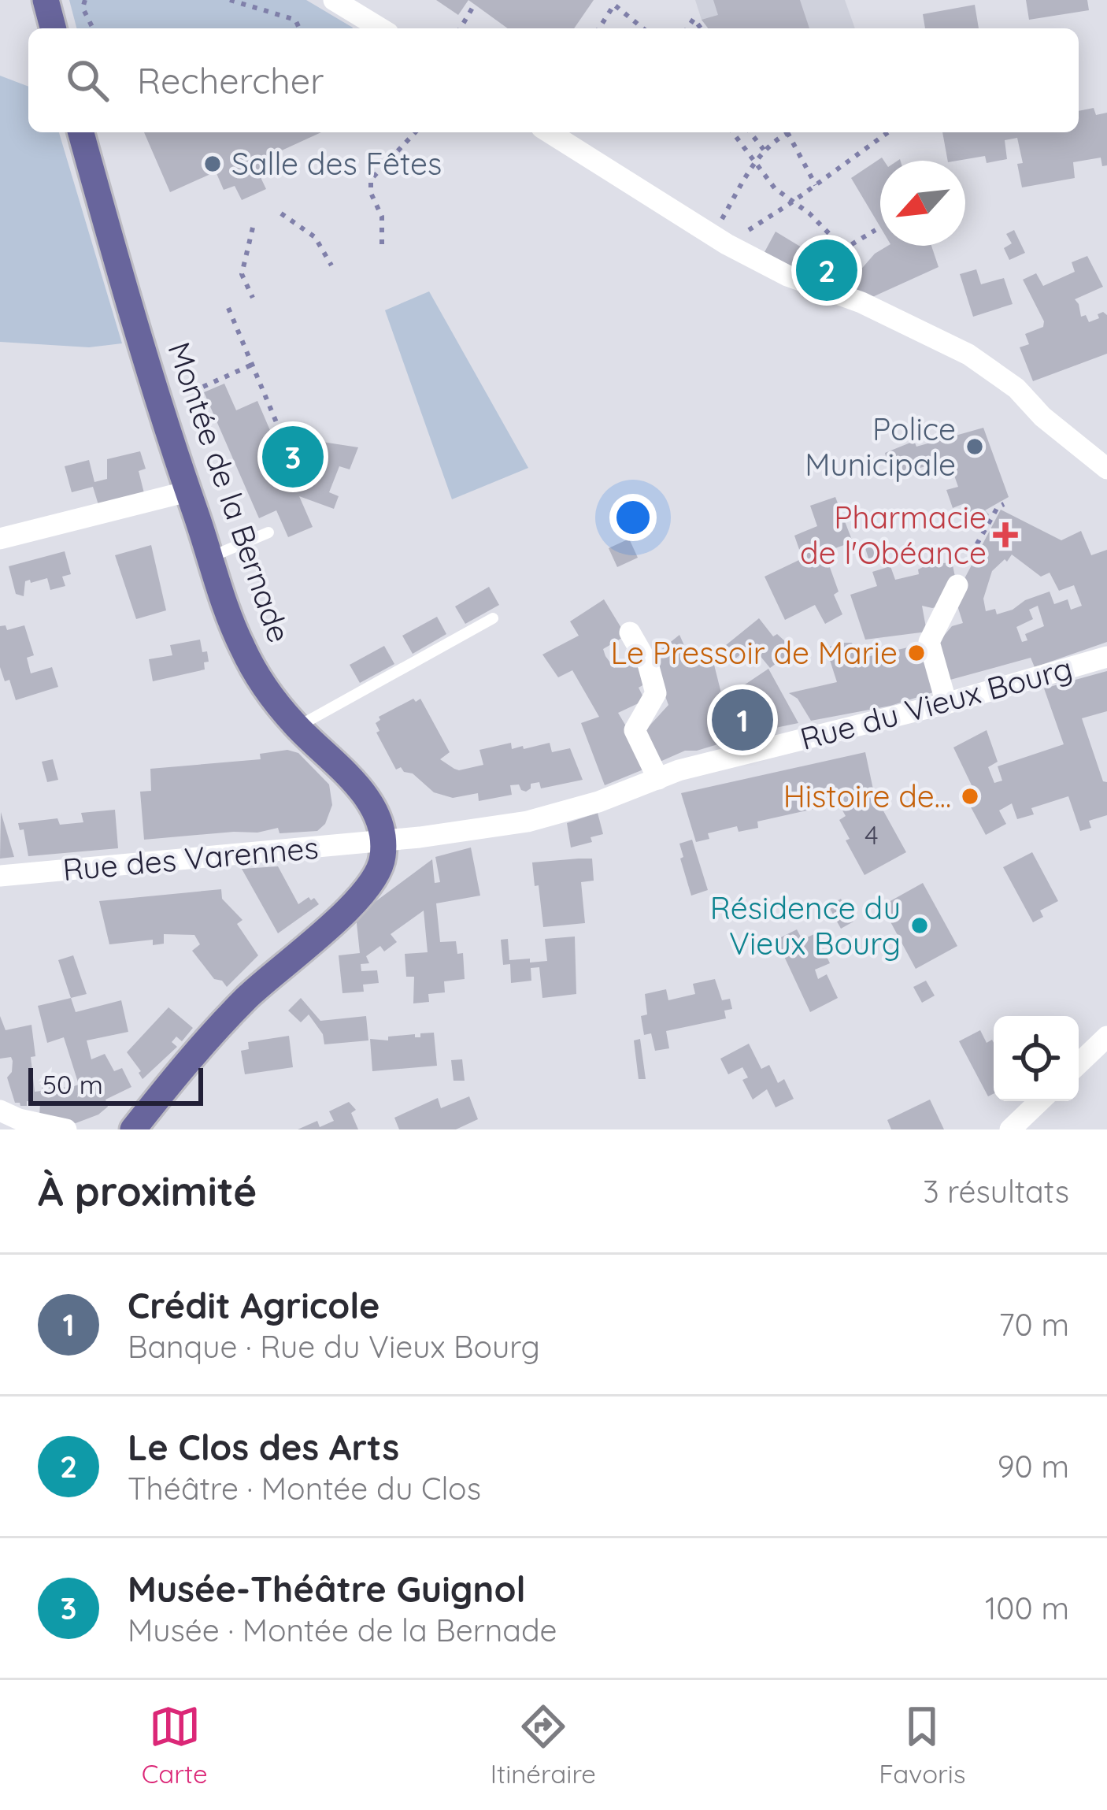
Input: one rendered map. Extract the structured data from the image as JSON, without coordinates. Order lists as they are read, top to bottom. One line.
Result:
{"streets":{"main road":["Montée de la Bernade"],"street":["Rue du Vieux Bourg","Rue des Varennes"]},"crossings":[["Montée de la Bernade","Rue du Vieux Bourg"],["Montée de la Bernade","Rue des Varennes"],["Rue du Vieux Bourg","Rue des Varennes"]],"places":{"other":["Salle des Fêtes","Police Municipale","Le Pressoir de Marie","Histoire de...","Résidence du Vieux Bourg"],"health":["Pharmacie de l'Obéance"]},"house_numbers":["4"],"scale_bar":"50 m","north":"bottom left","page":{"search":"Rechercher","pins":["2","3","1"],"scale":"50 m","heading":["À proximité","3 résultats"],"list":[{"mark":"1","name":"Crédit Agricole","note":"Banque · Rue du Vieux Bourg","value":"70 m"},{"mark":"2","name":"Le Clos des Arts","note":"Théâtre · Montée du Clos","value":"90 m"},{"mark":"3","name":"Musée-Théâtre Guignol","note":"Musée · Montée de la Bernade","value":"100 m"}],"nav":["Carte","Itinéraire","Favoris"]}}
